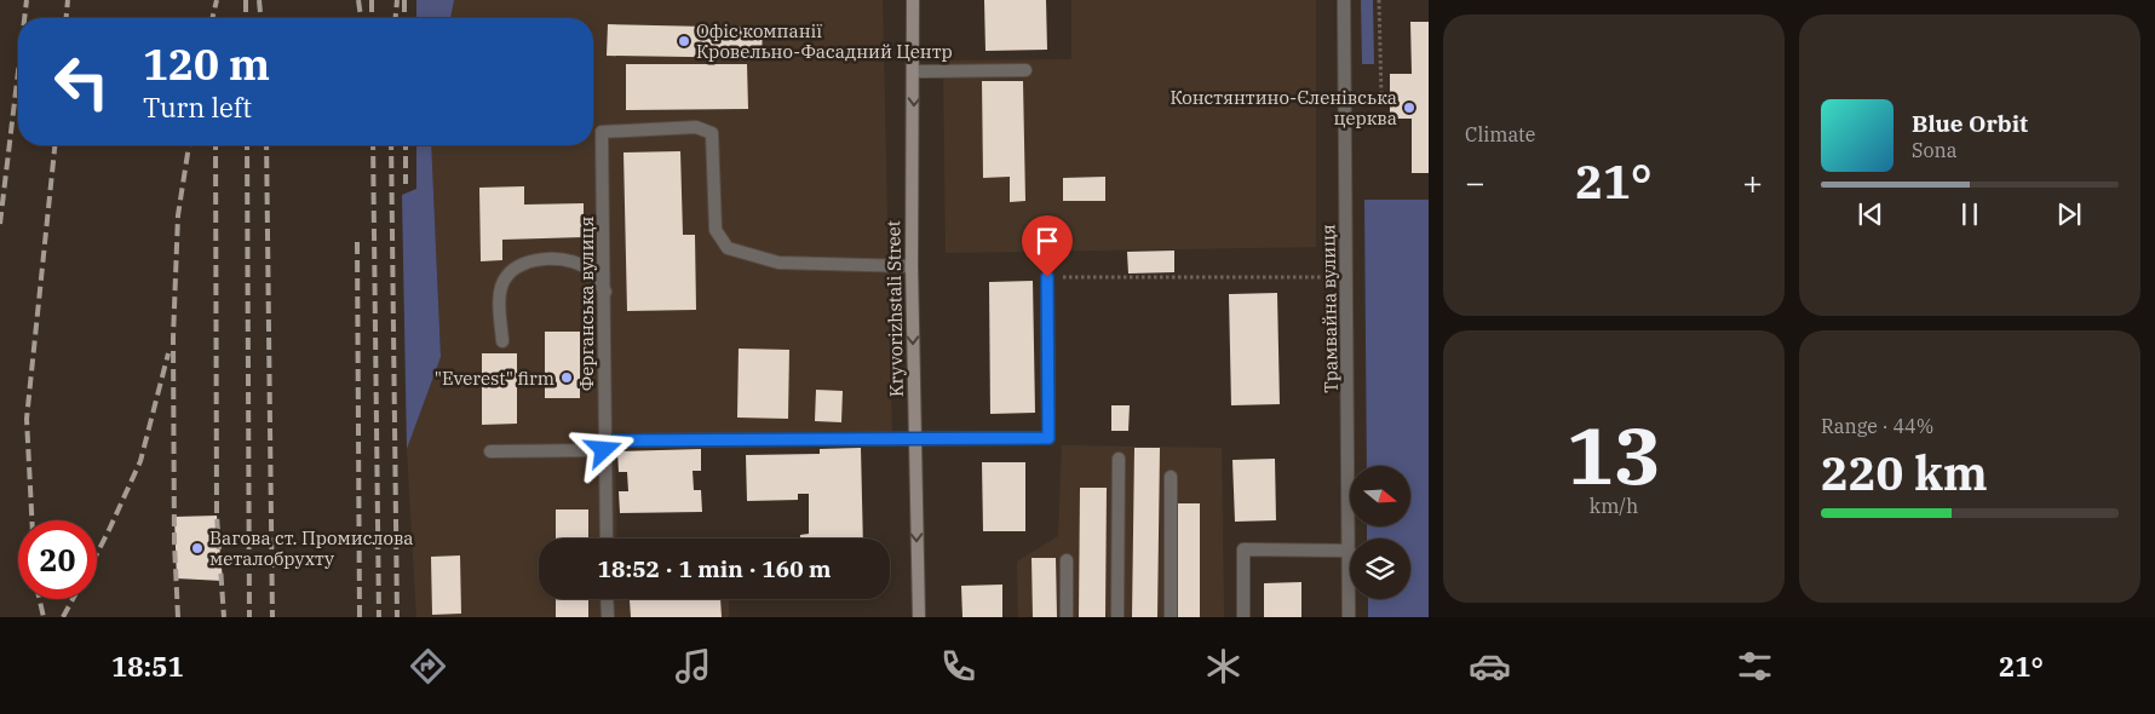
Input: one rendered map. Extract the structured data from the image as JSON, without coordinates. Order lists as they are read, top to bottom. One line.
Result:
{"streets":{"main road":["Kryvorizhstali Street"],"street":["Ферганська вулиця","Трамвайна вулиця"]},"crossings":[["Ферганська вулиця","Kryvorizhstali Street"]],"one_way":["Kryvorizhstali Street"],"places":["Офіс компанії Кровельно-Фасадний Центр","Констянтино-Єленівська церква","\"Everest\" firm","Вагова ст. Промислова металобрухту"],"north":"right","page":{"tile":["Climate",["13","km/h"],["Range · 44%","220 km"]],"turn":["120 m","Turn left"],"song":["Blue Orbit","Sona"],"heat":["−","21°","+"],"limit":"20","trip":"18:52 · 1 min · 160 m","tabs":["18:51","21°"]}}
